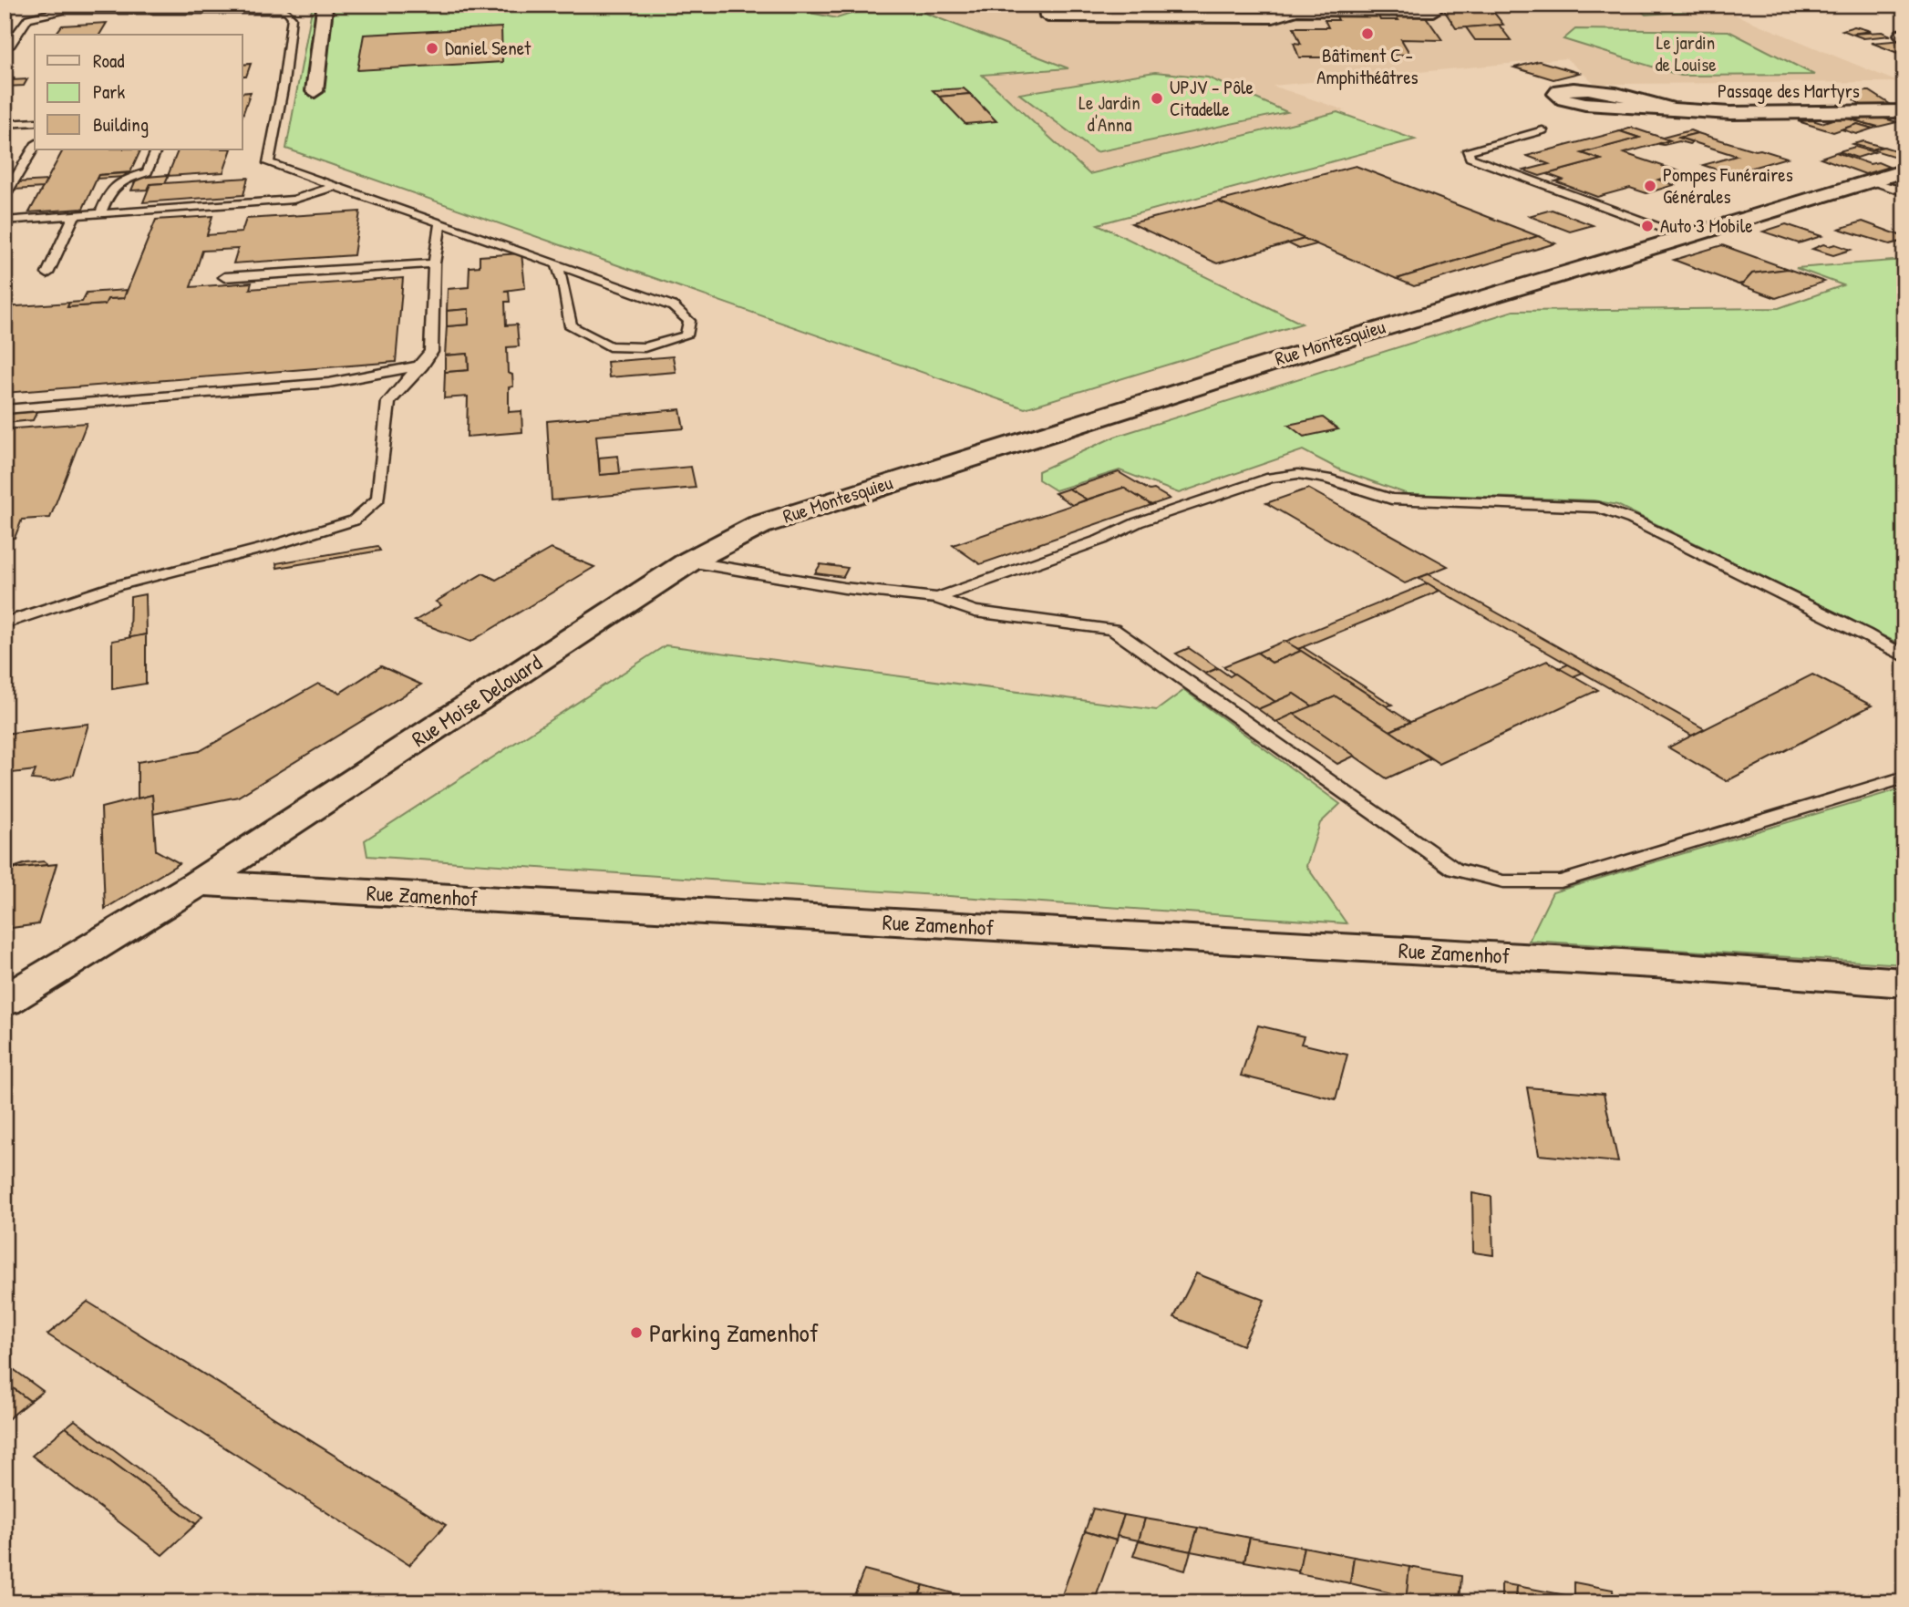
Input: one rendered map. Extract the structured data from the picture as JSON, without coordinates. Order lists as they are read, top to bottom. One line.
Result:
{"streets":{"street":["Passage des Martyrs","Rue Montesquieu","Rue Moise Delouard","Rue Zamenhof"]},"crossings":[["Rue Montesquieu","Rue Moise Delouard"],["Rue Moise Delouard","Rue Zamenhof"]],"parks":["Le jardin de Louise","Le Jardin d'Anna"],"places":["Bâtiment C - Amphithéâtres","Daniel Senet","UPJV - Pôle Citadelle","Pompes Funéraires Générales","Auto 3 Mobile","Parking Zamenhof"],"legend":["Road","Park","Building"]}
